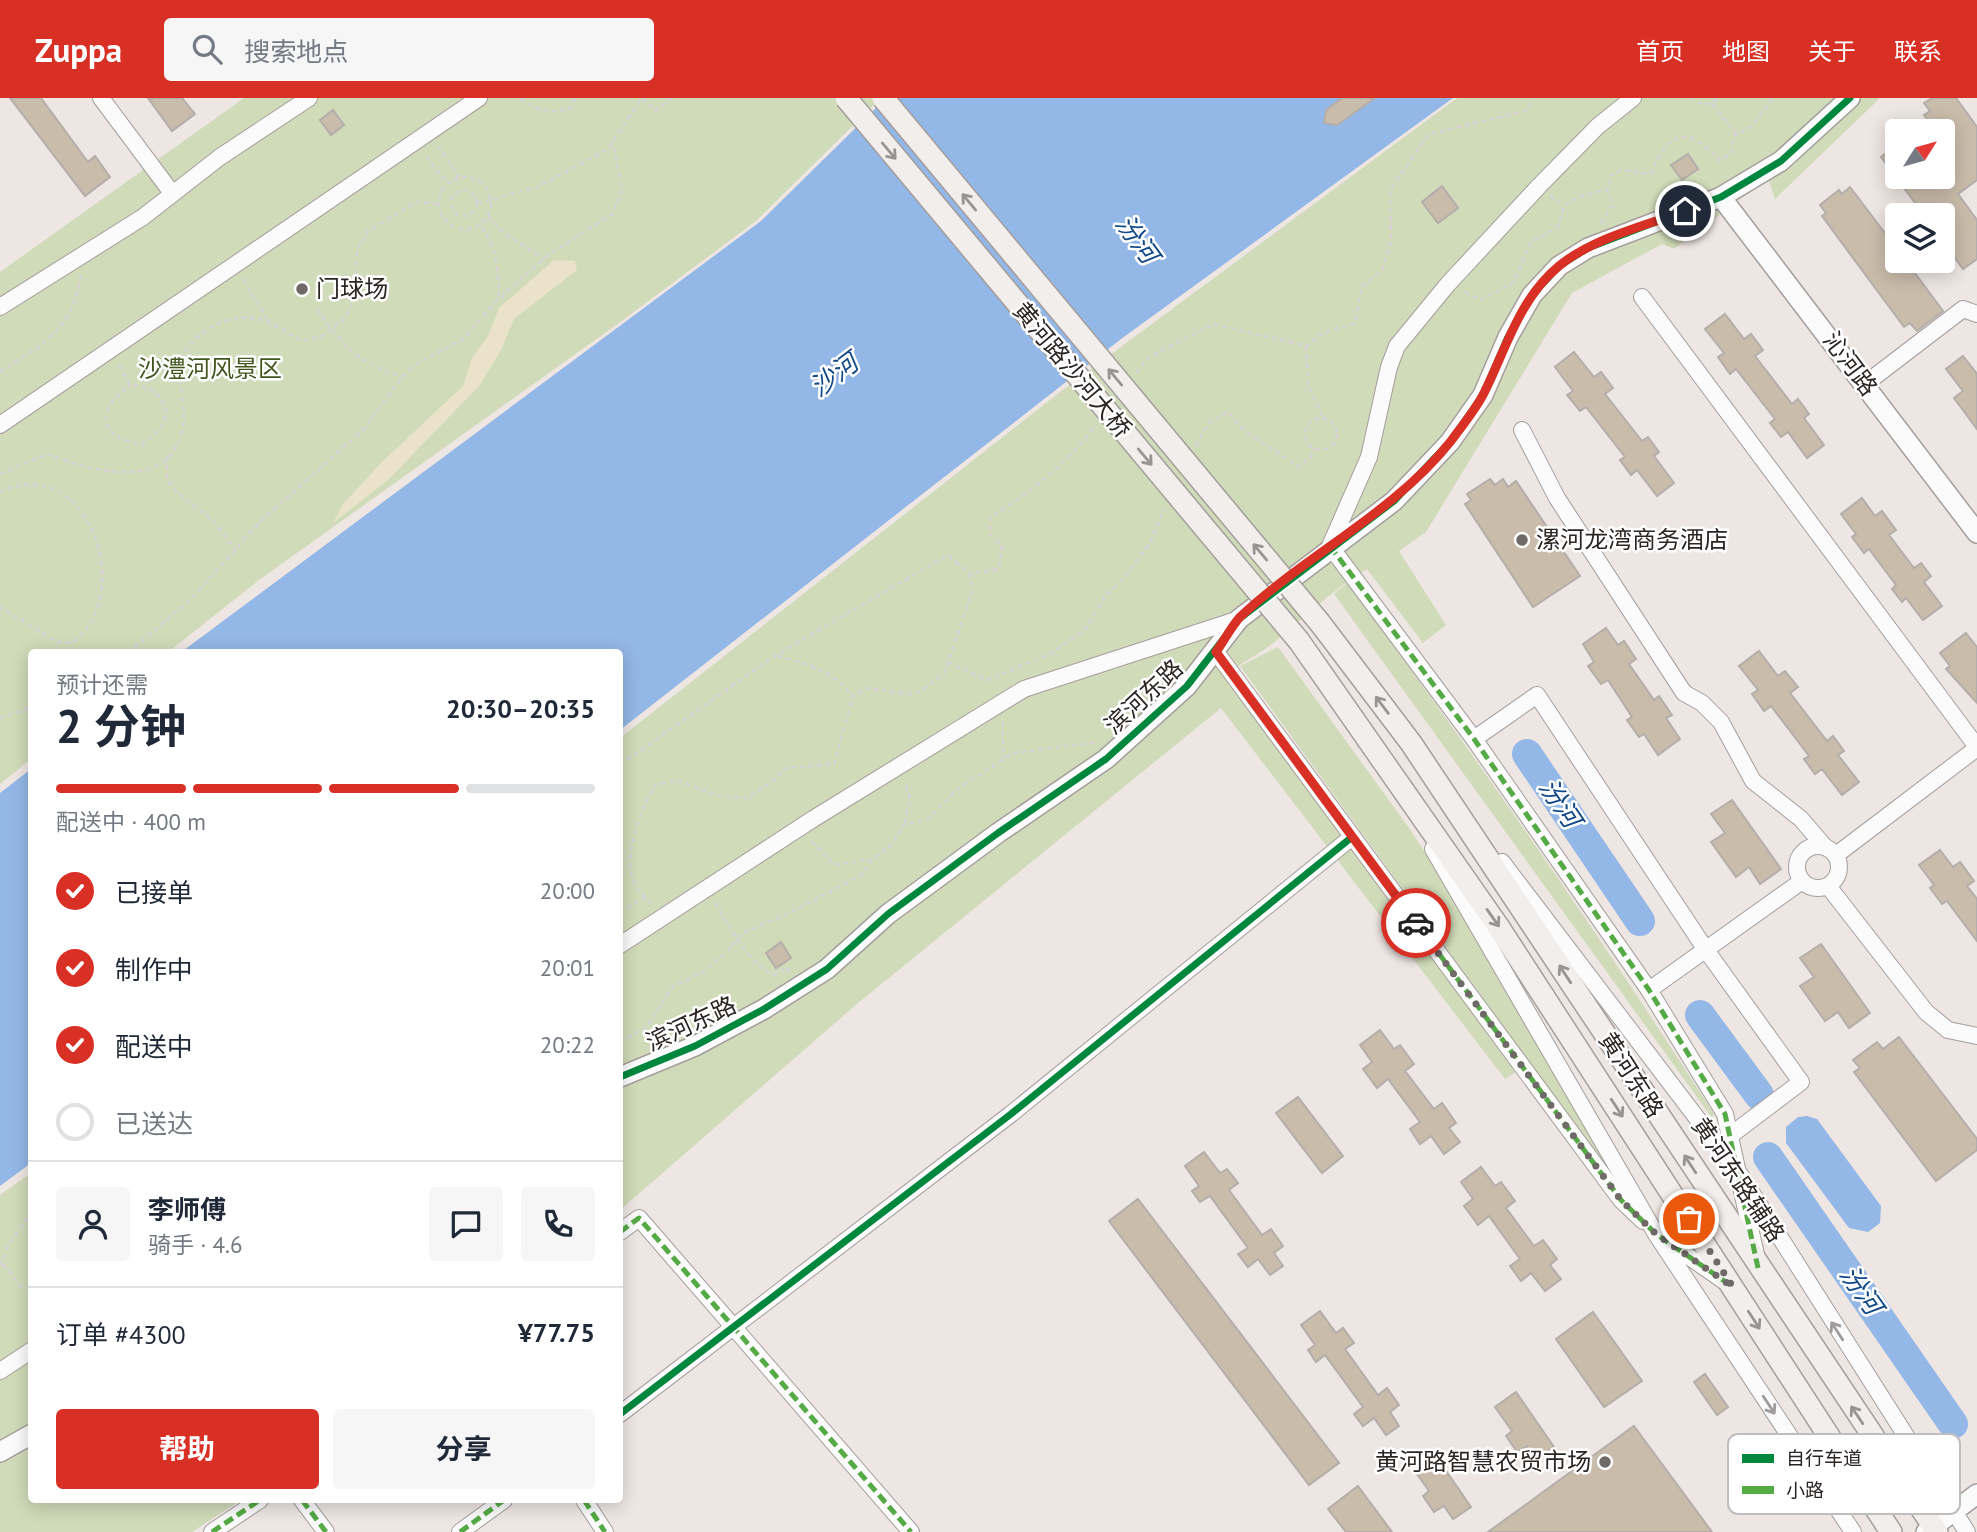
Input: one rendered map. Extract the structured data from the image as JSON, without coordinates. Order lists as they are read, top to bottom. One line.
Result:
{"streets":{"main road":["黄河路沙河大桥","黄河东路"],"street":["沁河路","滨河东路","黄河东路辅路"]},"crossings":[["沁河路","滨河东路"],["黄河路沙河大桥","黄河东路"],["黄河东路","黄河东路辅路"]],"water":["汾河","沙河"],"parks":["沙澧河风景区"],"places":["门球场","漯河龙湾商务酒店","黄河路智慧农贸市场"],"legend":["自行车道","小路"],"north":"top right","page":{"header":"Zuppa","search":"搜索地点","nav":["首页","地图","关于","联系"],"heading":["2 分钟","预计还需","20:30–20:35"],"panel":["李师傅","骑手 · 4.6","订单 #4300","¥77.75"],"bar":"配送中 · 400 m","list":[["已接单","20:00"],["制作中","20:01"],["配送中","20:22"],"已送达"],"buttons":["帮助","分享"]}}
